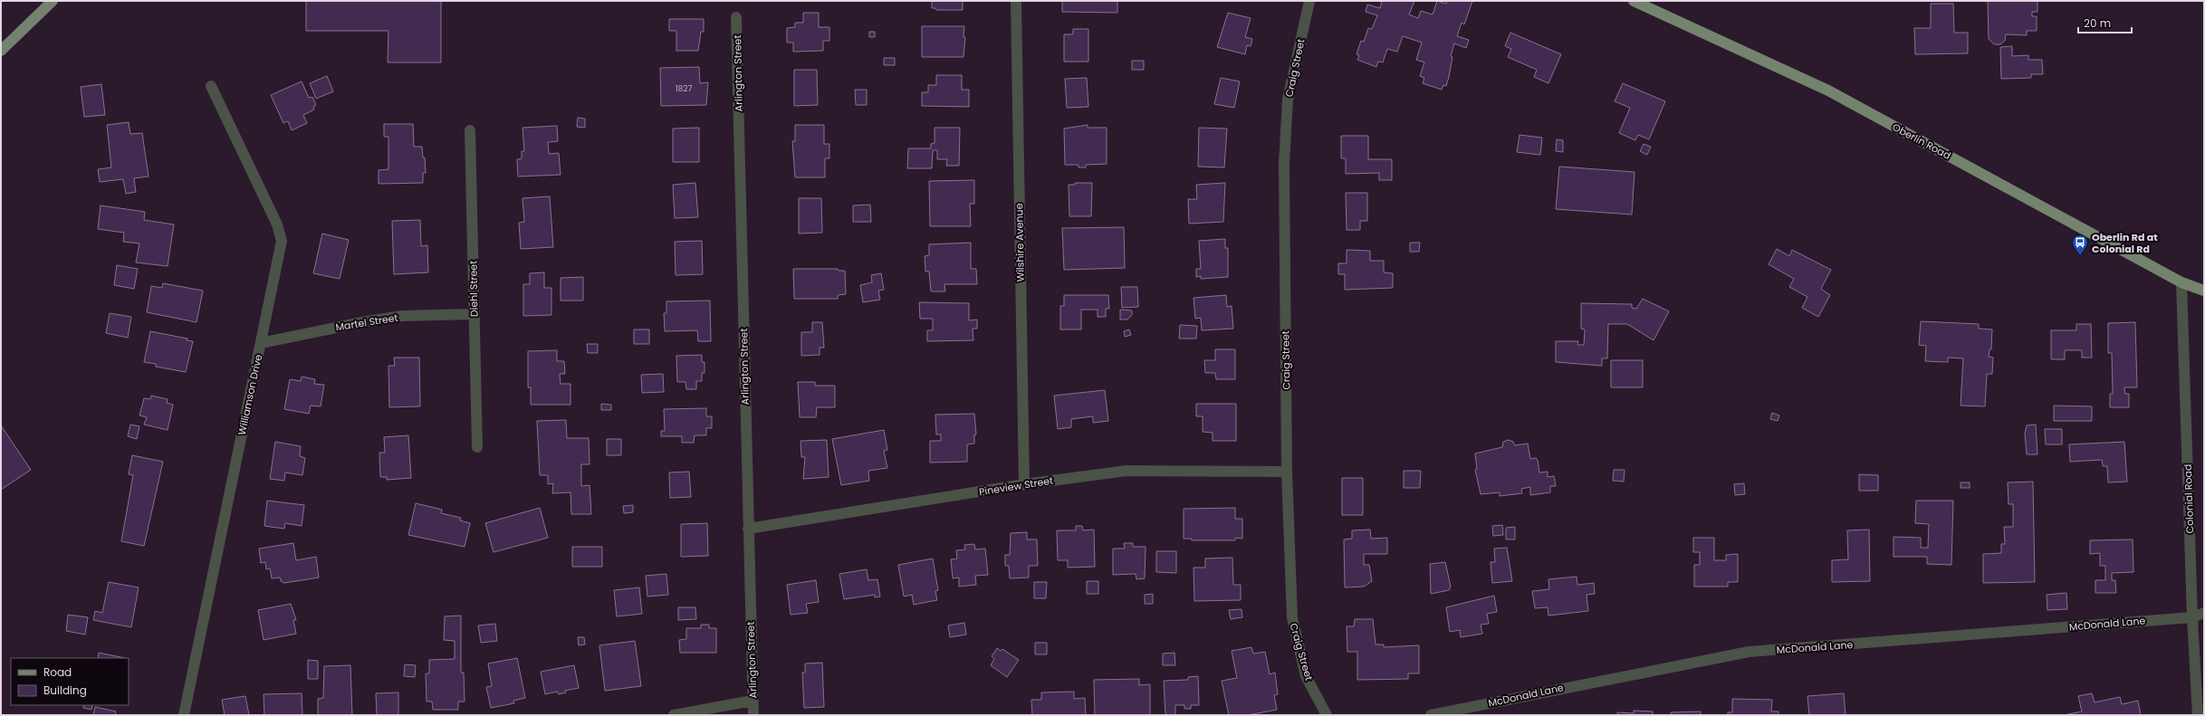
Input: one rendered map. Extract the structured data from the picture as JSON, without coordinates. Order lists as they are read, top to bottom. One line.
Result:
{"streets":{"main road":["Oberlin Road"],"street":["Craig Street","Arlington Street","Wilshire Avenue","Diehl Street","Martel Street","Williamson Drive","Pineview Street","Colonial Road","McDonald Lane"]},"crossings":[["Craig Street","Pineview Street"],["Arlington Street","Pineview Street"],["Oberlin Road","Colonial Road"],["Wilshire Avenue","Pineview Street"],["Diehl Street","Martel Street"],["Martel Street","Williamson Drive"],["Colonial Road","McDonald Lane"]],"places":{"bus stop":["Oberlin Rd at Colonial Rd"]},"house_numbers":["1827"],"legend":["Road","Building"],"scale_bar":"20 m"}
